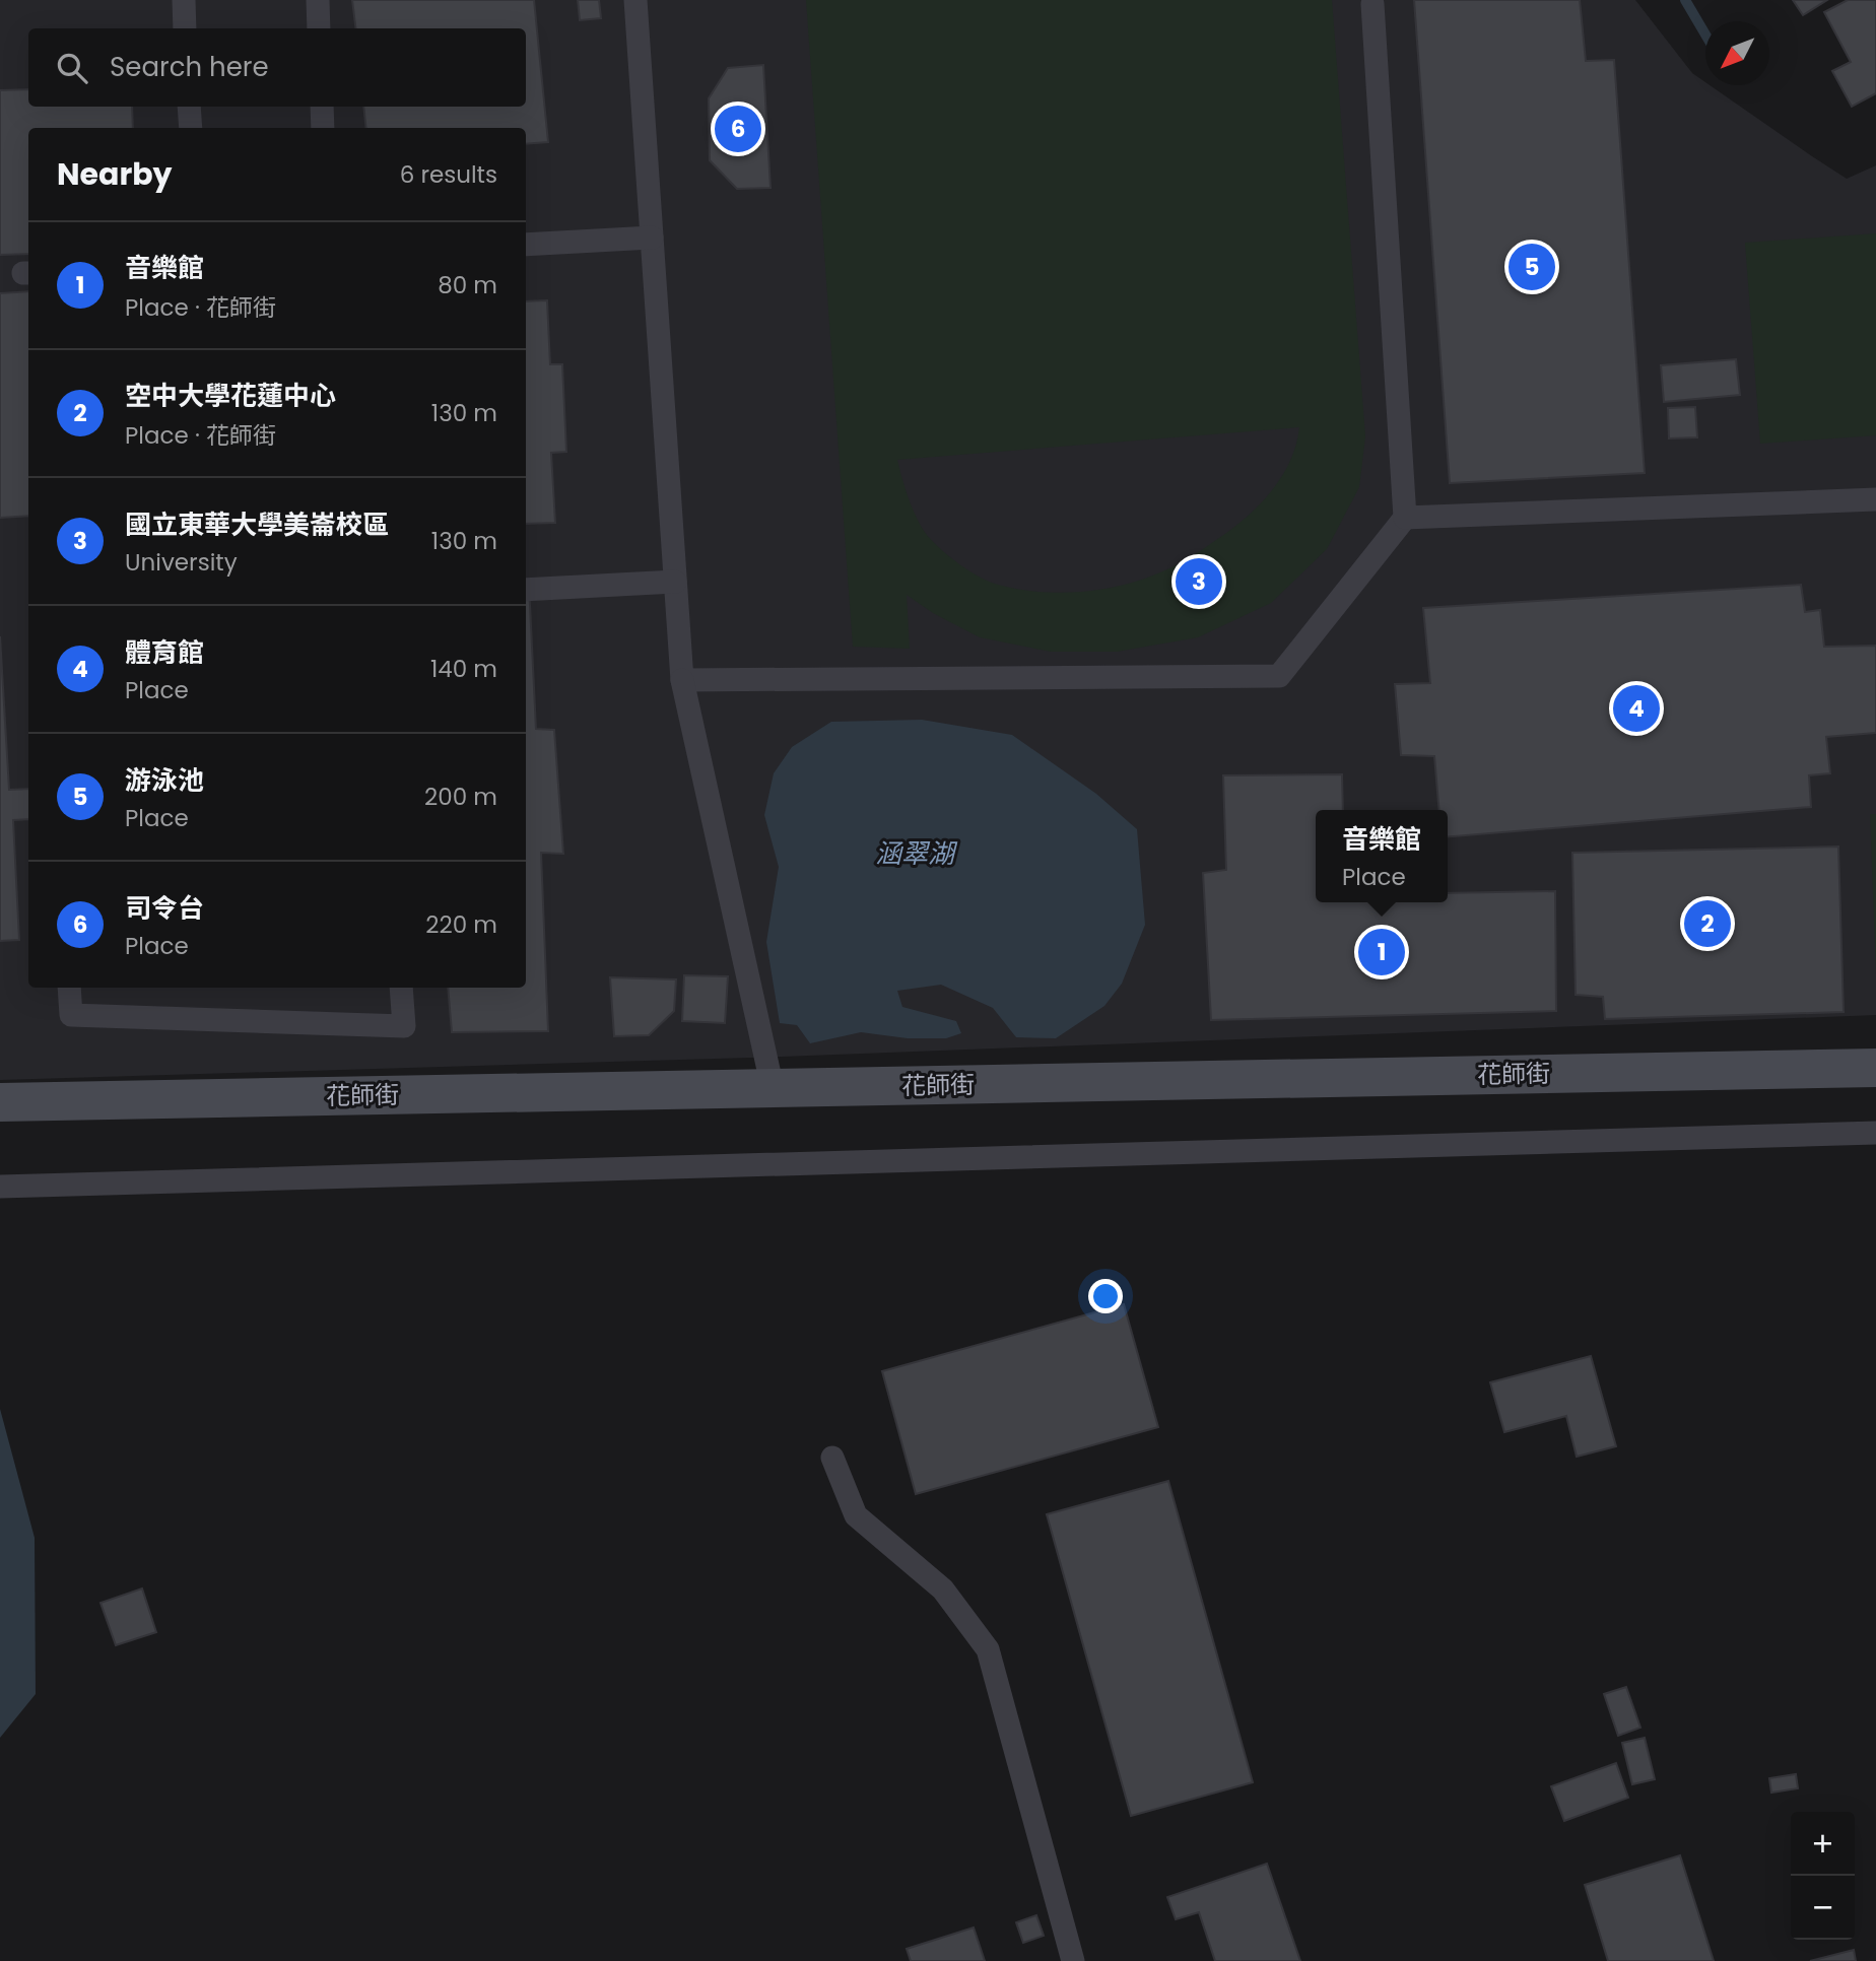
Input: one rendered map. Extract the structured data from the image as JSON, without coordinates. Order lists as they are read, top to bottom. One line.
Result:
{"streets":{"street":["花師街"]},"water":["涵翠湖"],"north":"bottom left","page":{"search":"Search here","pins":["6","5","3","4","2","1"],"heading":["Nearby","6 results"],"list":[{"mark":"1","name":"音樂館","note":"Place · 花師街","value":"80 m"},{"mark":"2","name":"空中大學花蓮中心","note":"Place · 花師街","value":"130 m"},{"mark":"3","name":"國立東華大學美崙校區","note":"University","value":"130 m"},{"mark":"4","name":"體育館","note":"Place","value":"140 m"},{"mark":"5","name":"游泳池","note":"Place","value":"200 m"},{"mark":"6","name":"司令台","note":"Place","value":"220 m"}],"popup":["音樂館","Place"],"map_buttons":["+","−"]}}
